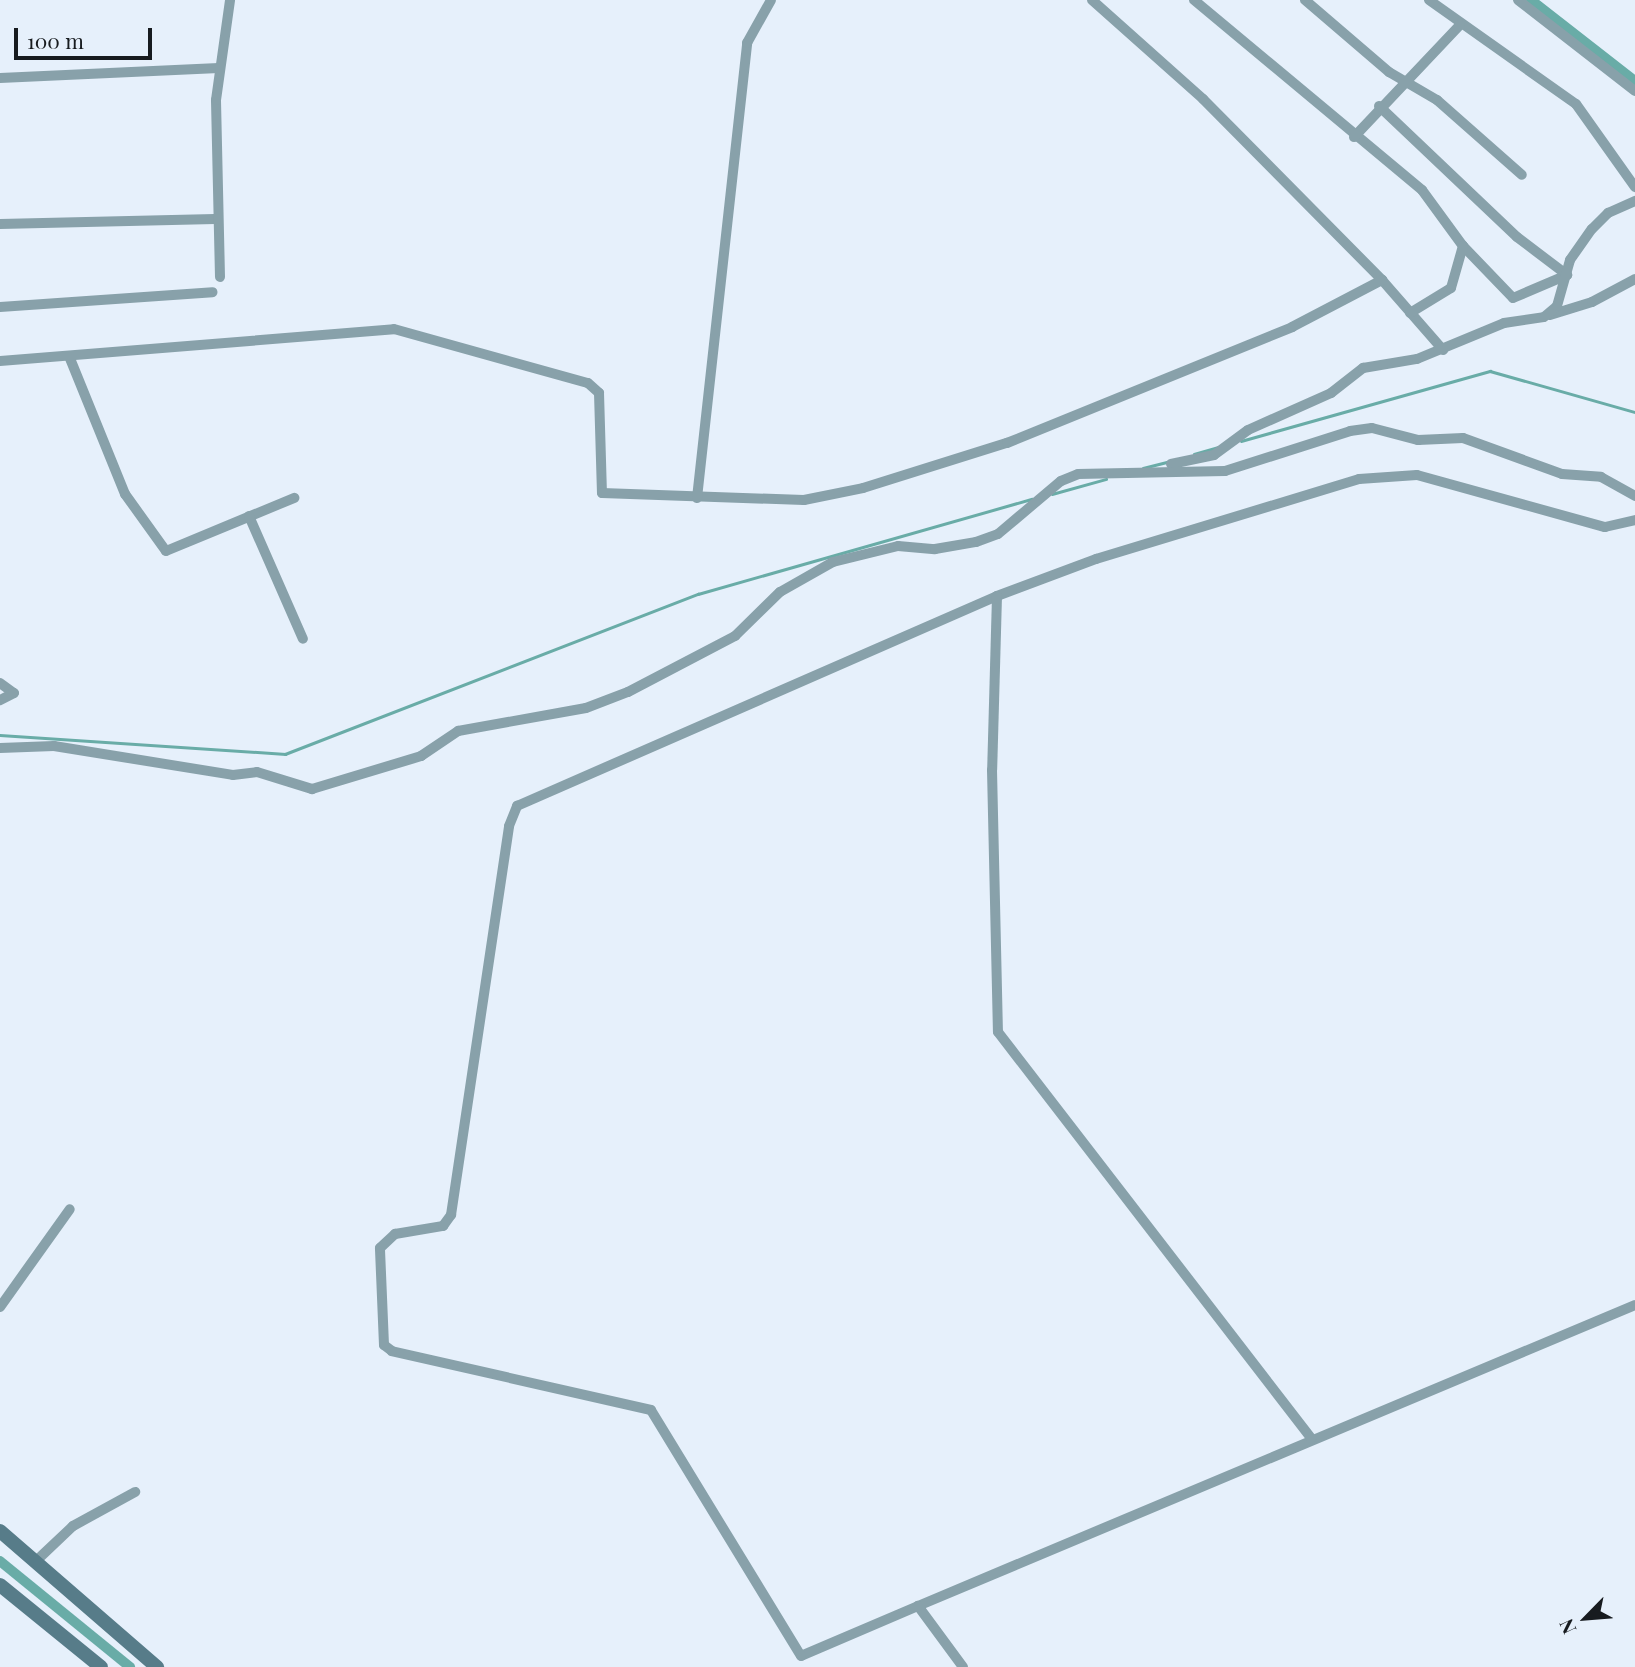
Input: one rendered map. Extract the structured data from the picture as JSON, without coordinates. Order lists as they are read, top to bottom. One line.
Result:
{"scale_bar":"100 m","north":"bottom left"}
